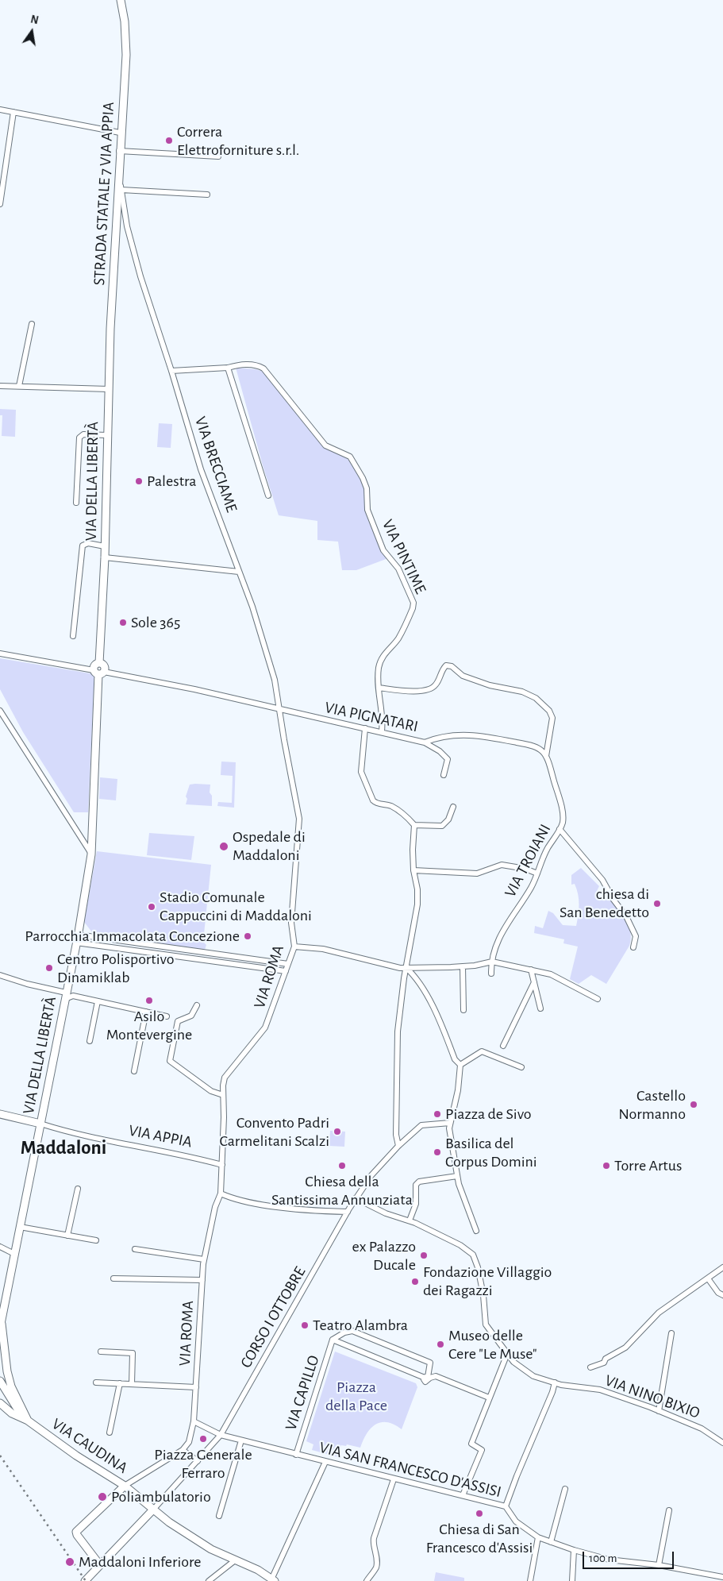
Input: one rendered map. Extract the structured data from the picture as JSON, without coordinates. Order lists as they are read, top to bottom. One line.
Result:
{"streets":{"main road":["STRADA STATALE 7 VIA APPIA","VIA DELLA LIBERTÀ","VIA APPIA","VIA CAUDINA"],"street":["VIA BRECCIAME","VIA PINTIME","VIA PIGNATARI","VIA TROIANI","VIA ROMA","CORSO I OTTOBRE","VIA CAPILLO","VIA NINO BIXIO","VIA SAN FRANCESCO D'ASSISI"]},"crossings":[["STRADA STATALE 7 VIA APPIA","VIA BRECCIAME"],["STRADA STATALE 7 VIA APPIA","VIA DELLA LIBERTÀ"],["VIA BRECCIAME","VIA PINTIME"],["VIA BRECCIAME","VIA PIGNATARI"],["VIA BRECCIAME","VIA ROMA"],["VIA DELLA LIBERTÀ","VIA PIGNATARI"],["VIA DELLA LIBERTÀ","VIA APPIA"],["VIA DELLA LIBERTÀ","VIA CAUDINA"],["VIA PINTIME","VIA PIGNATARI"],["VIA PIGNATARI","VIA TROIANI"],["VIA PIGNATARI","VIA ROMA"],["VIA ROMA","VIA APPIA"],["CORSO I OTTOBRE","VIA NINO BIXIO"],["CORSO I OTTOBRE","VIA SAN FRANCESCO D'ASSISI"],["VIA CAPILLO","VIA SAN FRANCESCO D'ASSISI"]],"districts":["Maddaloni"],"parks":["Piazza della Pace"],"places":["Correra Elettroforniture s.r.l.","Palestra","Sole 365","Ospedale di Maddaloni","chiesa di San Benedetto","Stadio Comunale Cappuccini di Maddaloni","Parrocchia Immacolata Concezione","Centro Polisportivo Dinamiklab","Asilo Montevergine","Castello Normanno","Piazza de Sivo","Convento Padri Carmelitani Scalzi","Basilica del Corpus Domini","Chiesa della Santissima Annunziata","Torre Artus","ex Palazzo Ducale","Fondazione Villaggio dei Ragazzi","Teatro Alambra","Museo delle Cere \"Le Muse\"","Piazza Generale Ferraro","Poliambulatorio","Chiesa di San Francesco d'Assisi","Maddaloni Inferiore"],"scale_bar":"100 m","north":"top"}
